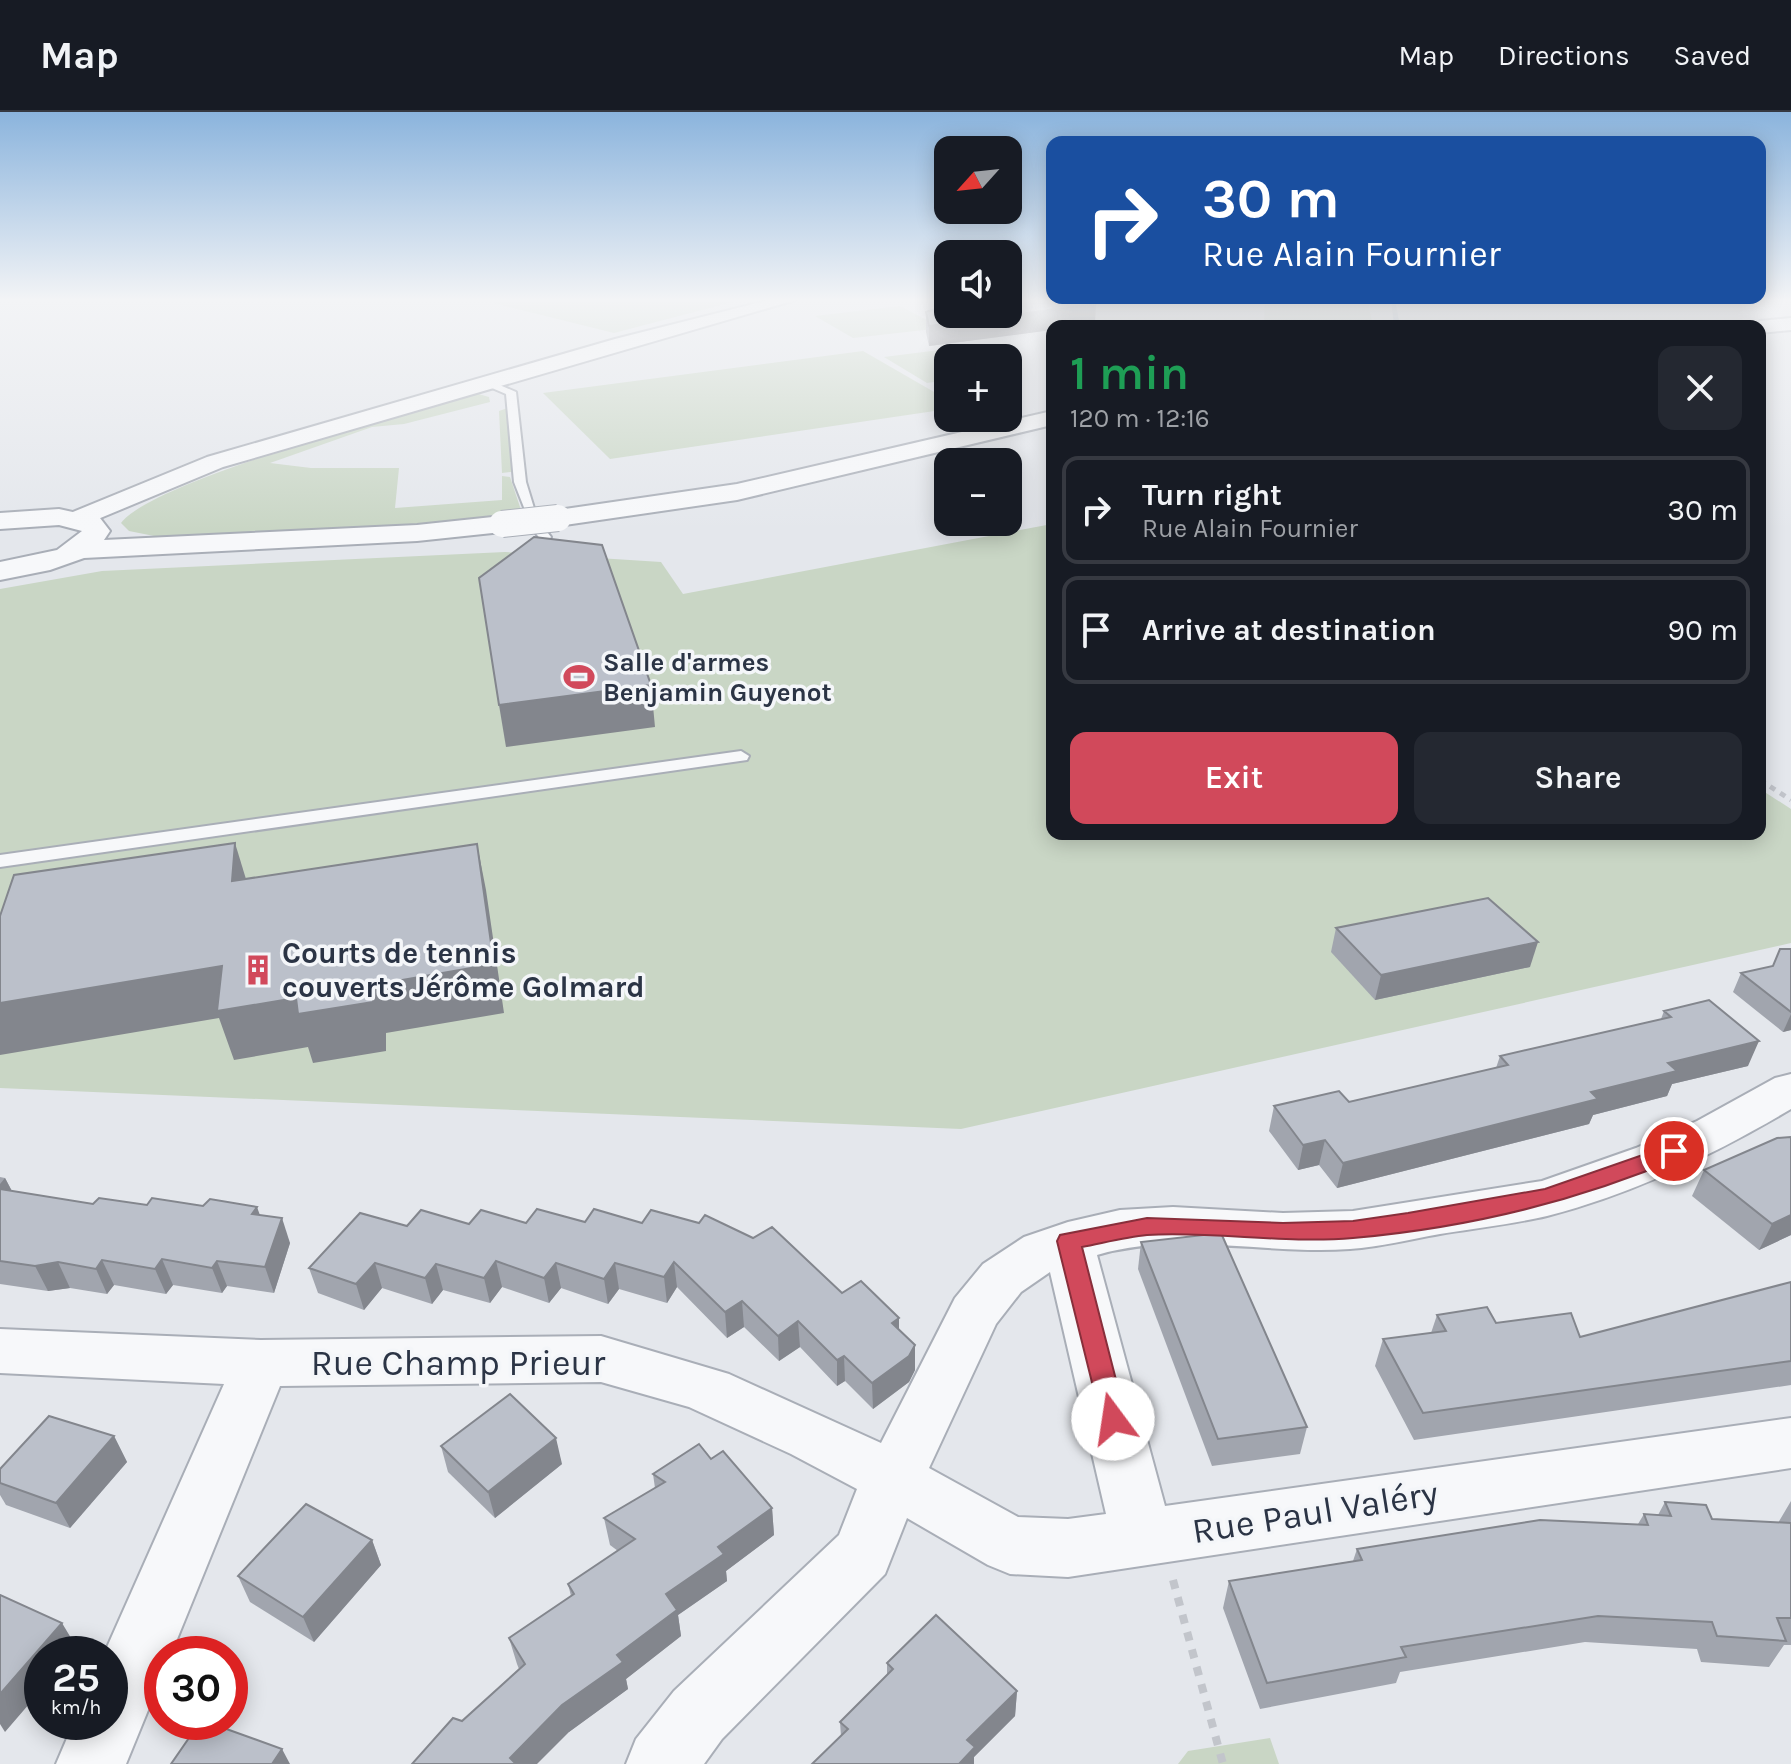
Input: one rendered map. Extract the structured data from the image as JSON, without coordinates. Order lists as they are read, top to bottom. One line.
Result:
{"streets":{"street":["Rue Champ Prieur","Rue Paul Valéry"]},"crossings":[["Rue Champ Prieur","Rue Paul Valéry"]],"places":{"sports":["Salle d'armes Benjamin Guyenot"],"building":["Courts de tennis couverts Jérôme Golmard"]},"north":"bottom left","page":{"header":"Map","nav":["Map","Directions","Saved"],"map_buttons":["+","−"],"turn":["30 m","Rue Alain Fournier"],"heading":["1 min","120 m · 12:16"],"list":[{"name":"Turn right","note":"Rue Alain Fournier","value":"30 m"},{"name":"Arrive at destination","value":"90 m"}],"buttons":["Exit","Share"],"speed":"25 km/h","limit":"30"}}
